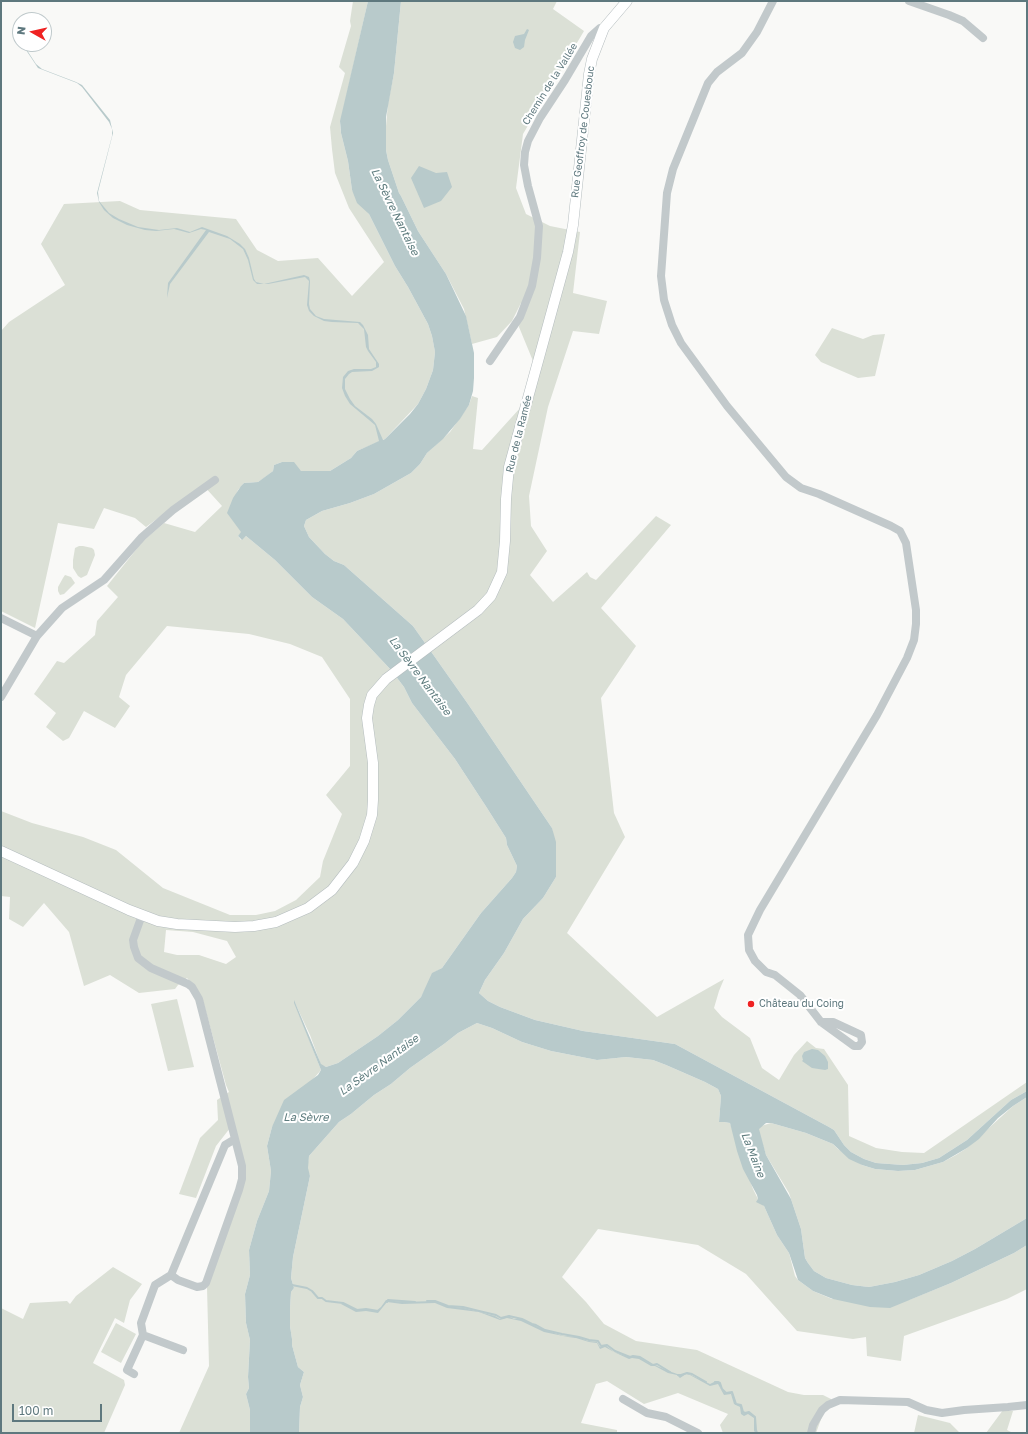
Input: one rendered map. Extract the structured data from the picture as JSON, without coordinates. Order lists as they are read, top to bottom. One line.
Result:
{"streets":{"main road":["Rue Geoffroy de Couesbouc","Rue de la Ramée"],"street":["Chemin de la Vallée"]},"crossings":[["Chemin de la Vallée","Rue Geoffroy de Couesbouc"],["Rue Geoffroy de Couesbouc","Rue de la Ramée"]],"water":["La Sèvre Nantaise","La Sèvre","La Maine"],"places":["Château du Coing"],"scale_bar":"100 m","north":"left"}
